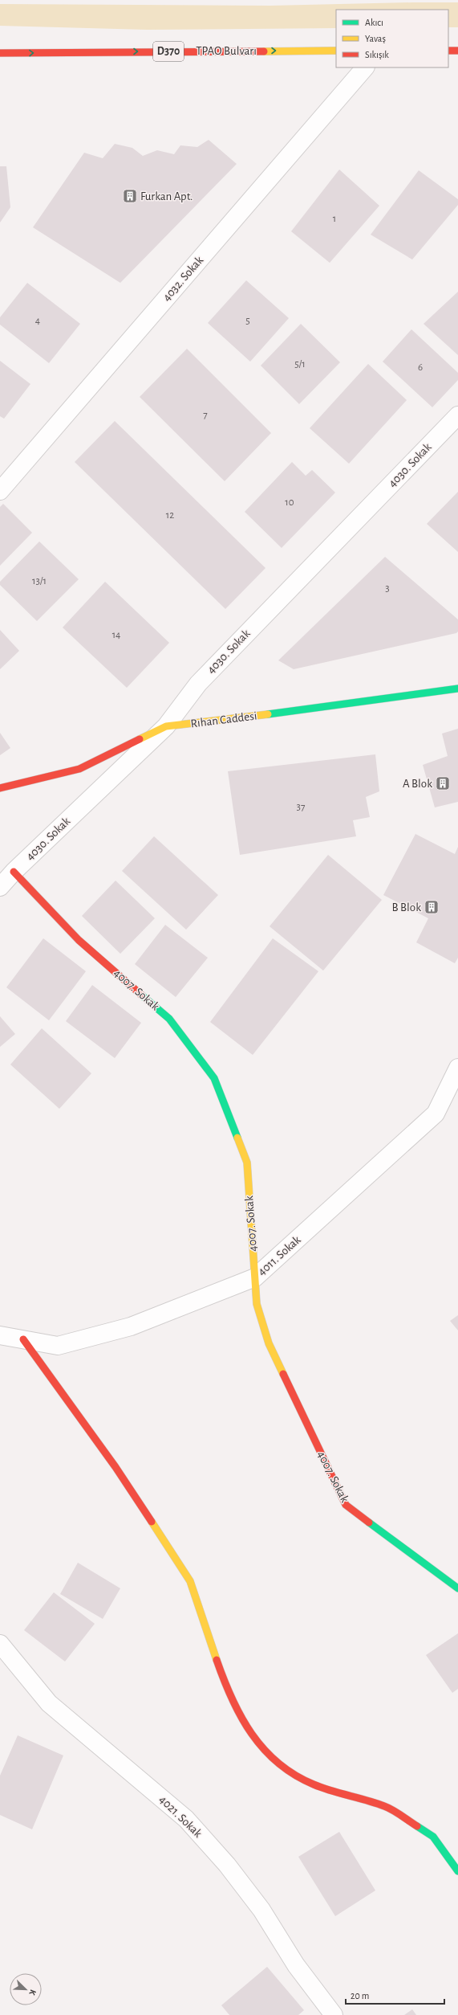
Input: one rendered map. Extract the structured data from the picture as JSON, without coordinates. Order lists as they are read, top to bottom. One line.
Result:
{"streets":{"main road":["TPAO Bulvarı","D370","Rıhan Caddesi","4007. Sokak"],"street":["4032. Sokak","4030. Sokak","4011. Sokak","4021. Sokak"]},"crossings":[["4030. Sokak","Rıhan Caddesi"],["4030. Sokak","4007. Sokak"],["4007. Sokak","4011. Sokak"]],"one_way":["TPAO Bulvarı"],"places":{"building":["Furkan Apt.","A Blok","B Blok"]},"house_numbers":["1","4","5","5/1","6","7","10","12","13/1","3","14","37"],"legend":["Akıcı","Yavaş","Sıkışık"],"scale_bar":"20 m","north":"bottom right"}
